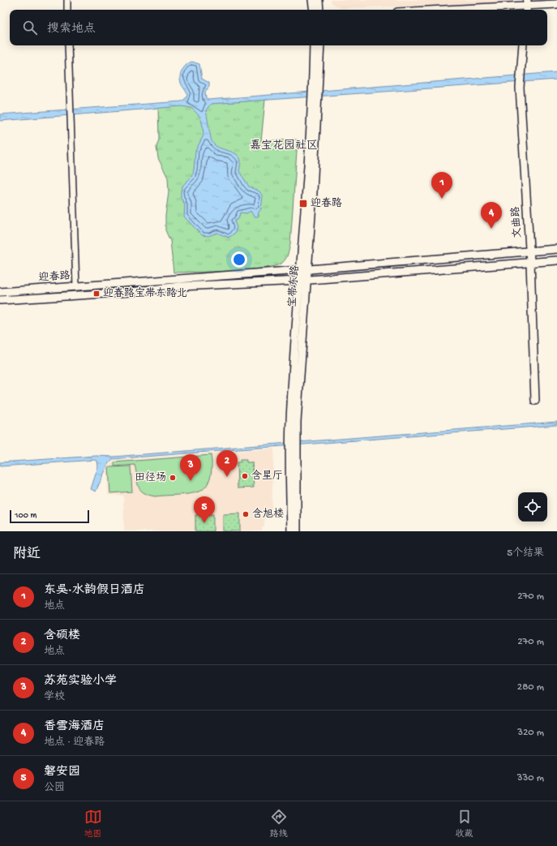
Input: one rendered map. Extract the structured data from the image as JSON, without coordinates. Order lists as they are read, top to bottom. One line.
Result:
{"streets":{"main road":["文曲路","迎春路","宝带东路"]},"crossings":[["文曲路","迎春路"],["迎春路","宝带东路"]],"districts":["嘉宝花园社区"],"places":{"transit":["迎春路","迎春路宝带东路北"],"other":["含星厅","田径场","含旭楼"]},"scale_bar":"100 m","page":{"search":"搜索地点","pins":["1","4","2","3","5"],"scale":"100 m","heading":["附近","5个结果"],"list":[{"mark":"1","name":"东吴·水韵假日酒店","note":"地点","value":"270 m"},{"mark":"2","name":"含硕楼","note":"地点","value":"270 m"},{"mark":"3","name":"苏苑实验小学","note":"学校","value":"280 m"},{"mark":"4","name":"香雪海酒店","note":"地点 · 迎春路","value":"320 m"},{"mark":"5","name":"磐安园","note":"公园","value":"330 m"}],"nav":["地图","路线","收藏"]}}
